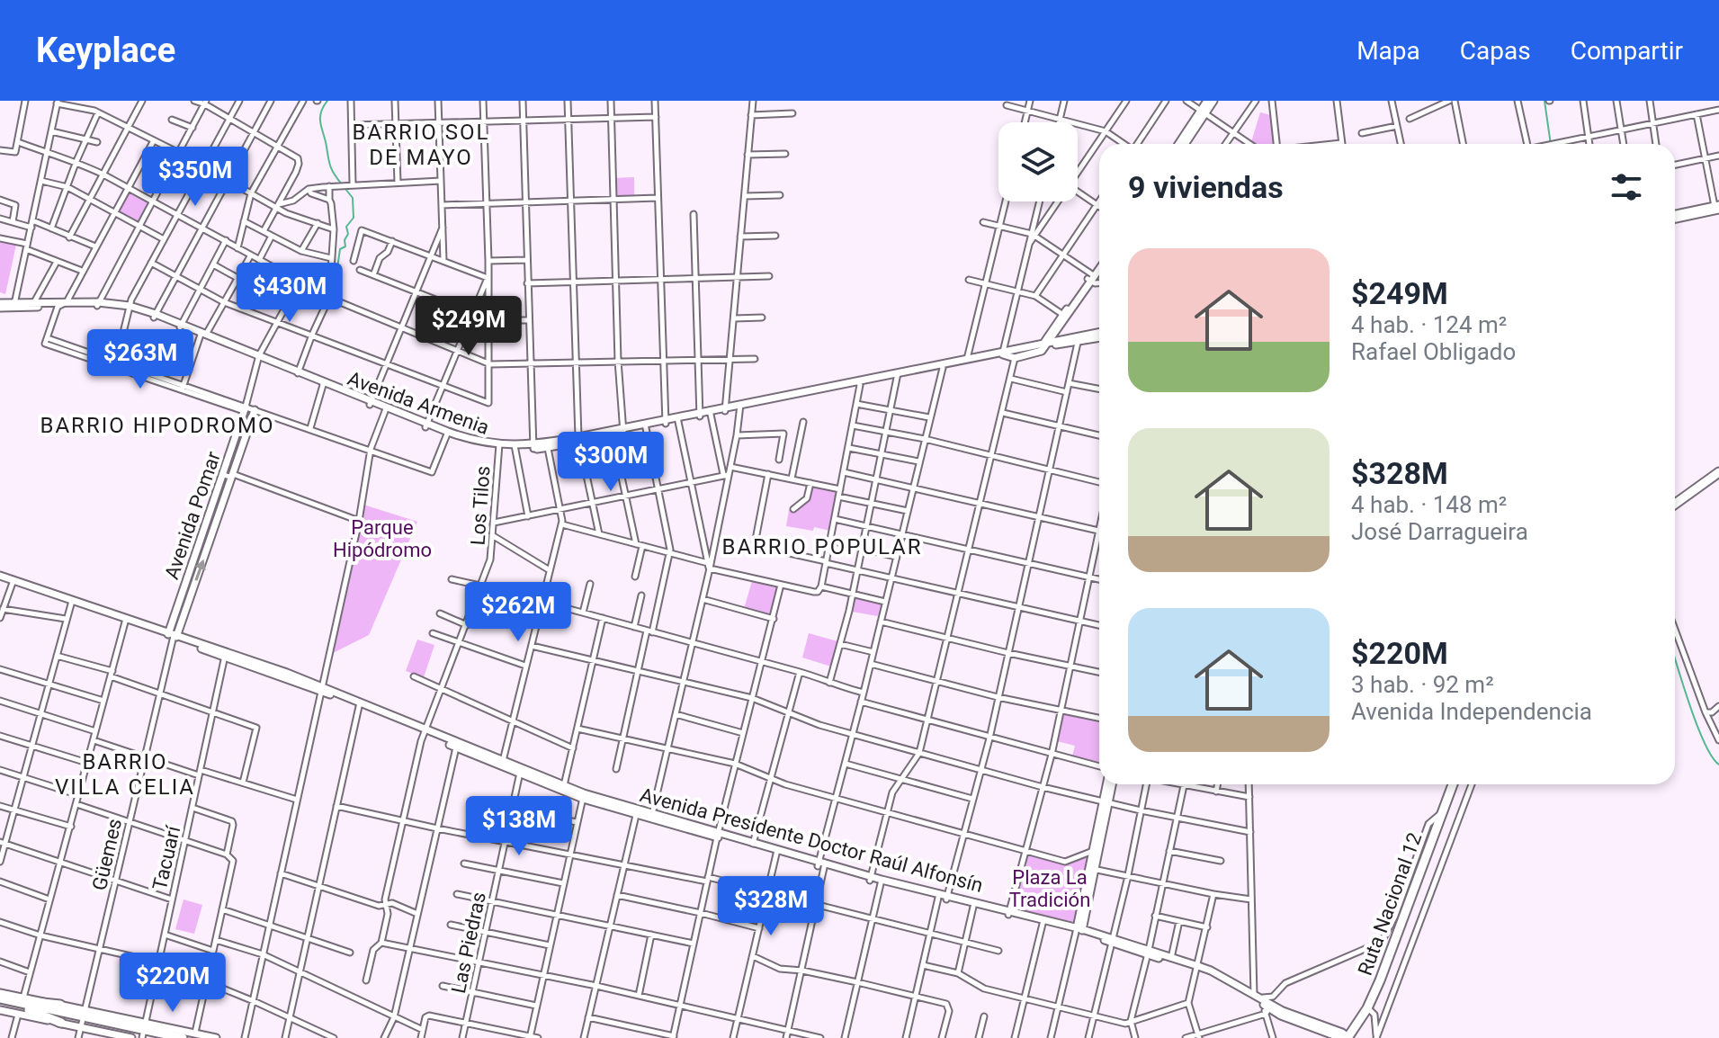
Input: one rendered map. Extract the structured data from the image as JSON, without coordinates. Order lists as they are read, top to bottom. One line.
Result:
{"streets":{"highway":["Ruta Nacional 12"],"main road":["Avenida Armenia","Avenida Pomar","Avenida Presidente Doctor Raúl Alfonsín"],"street":["Los Tilos","Güemes","Tacuarí","Las Piedras"]},"crossings":[["Avenida Armenia","Los Tilos"],["Los Tilos","Avenida Presidente Doctor Raúl Alfonsín"],["Avenida Pomar","Avenida Presidente Doctor Raúl Alfonsín"],["Avenida Pomar","Güemes"],["Avenida Presidente Doctor Raúl Alfonsín","Güemes"],["Avenida Presidente Doctor Raúl Alfonsín","Tacuarí"],["Avenida Presidente Doctor Raúl Alfonsín","Ruta Nacional 12"],["Avenida Presidente Doctor Raúl Alfonsín","Las Piedras"]],"districts":["BARRIO SOL DE MAYO","BARRIO HIPODROMO","BARRIO POPULAR","BARRIO VILLA CELIA"],"parks":["Parque Hipódromo","Plaza La Tradición"],"page":{"header":"Keyplace","nav":["Mapa","Capas","Compartir"],"heading":"9 viviendas","price":["$350M","$430M","$249M","$263M","$300M","$262M","$138M","$328M","$220M"],"list":[{"name":"$249M","note":"4 hab. · 124 m² · Rafael Obligado"},{"name":"$328M","note":"4 hab. · 148 m² · José Darragueira"},{"name":"$220M","note":"3 hab. · 92 m² · Avenida Independencia"}]}}
